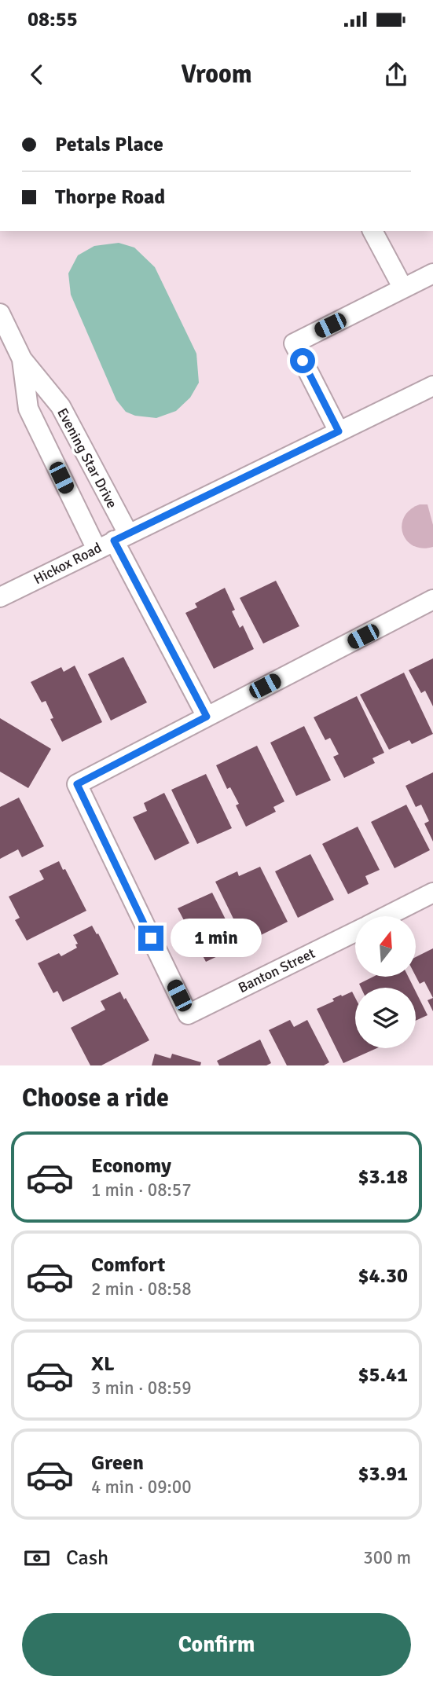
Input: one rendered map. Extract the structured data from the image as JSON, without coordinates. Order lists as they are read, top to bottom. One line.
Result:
{"streets":{"street":["Evening Star Drive","Hickox Road","Banton Street"]},"crossings":[["Evening Star Drive","Hickox Road"],["Evening Star Drive","Banton Street"]],"north":"top","page":{"status":"08:55","header":"Vroom","banner":["Petals Place","Thorpe Road"],"bubble":"1 min","heading":"Choose a ride","list":[{"name":"Economy","note":"1 min · 08:57","value":"$3.18"},{"name":"Comfort","note":"2 min · 08:58","value":"$4.30"},{"name":"XL","note":"3 min · 08:59","value":"$5.41"},{"name":"Green","note":"4 min · 09:00","value":"$3.91"}],"pay":["Cash","300 m"],"buttons":"Confirm"}}
